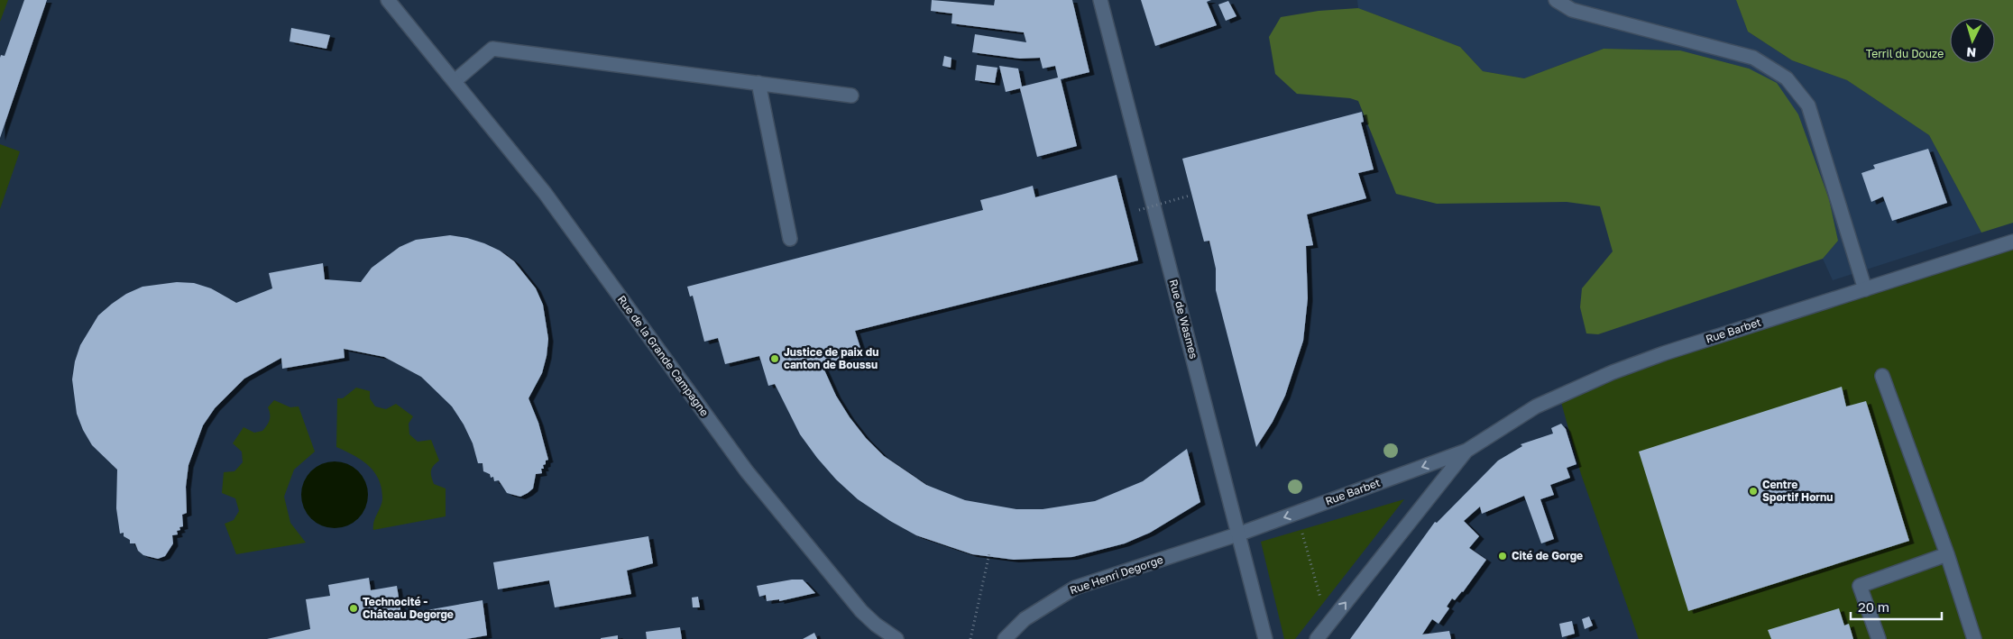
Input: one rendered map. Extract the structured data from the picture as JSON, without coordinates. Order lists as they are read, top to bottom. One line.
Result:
{"streets":{"street":["Rue de Wasmes","Rue Barbet","Rue de la Grande Campagne","Rue Henri Degorge"]},"crossings":[["Rue de Wasmes","Rue Barbet"],["Rue de Wasmes","Rue Henri Degorge"],["Rue Barbet","Rue Henri Degorge"]],"parks":["Terril du Douze"],"places":["Justice de paix du canton de Boussu","Centre Sportif Hornu","Cité de Gorge","Technocité - Château Degorge"],"scale_bar":"20 m","north":"bottom"}
